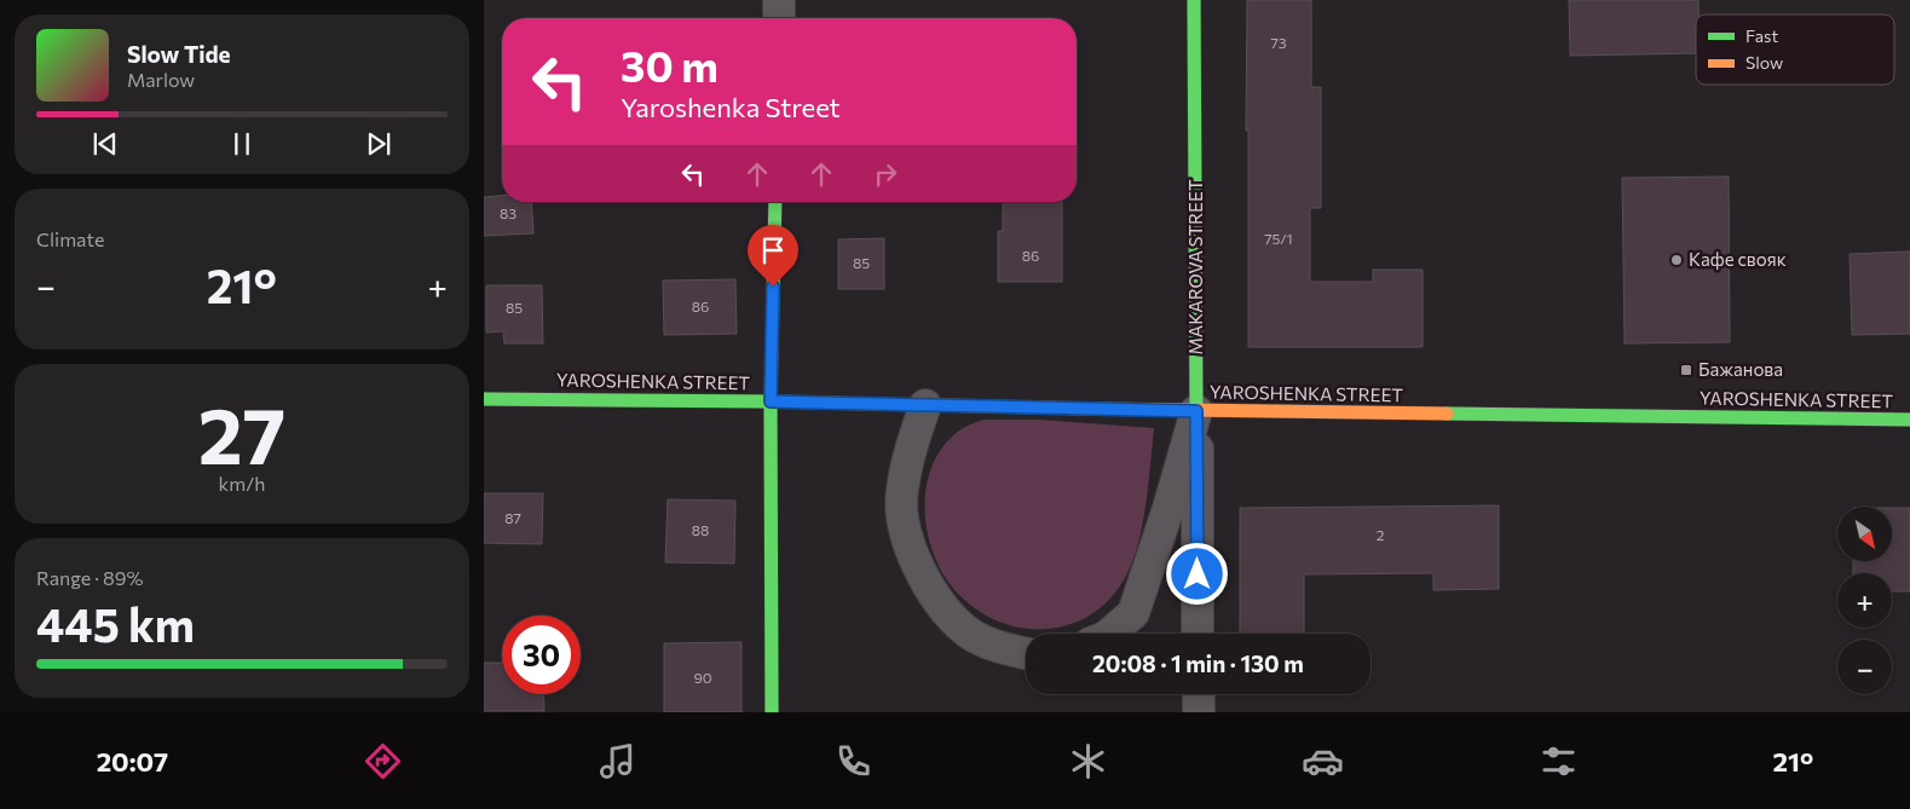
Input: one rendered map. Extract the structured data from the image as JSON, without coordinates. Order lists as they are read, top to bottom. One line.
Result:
{"streets":{"street":["MAKAROVA STREET","YAROSHENKA STREET"]},"crossings":[["MAKAROVA STREET","YAROSHENKA STREET"]],"places":{"other":["Кафе свояк"],"transit":["Бажанова"]},"house_numbers":["73","83","75/1","86","85","86","85","87","88","2","90"],"legend":["Fast","Slow"],"north":"bottom right","page":{"turn":["30 m","Yaroshenka Street"],"song":["Slow Tide","Marlow"],"tile":["Climate",["27","km/h"],["Range · 89%","445 km"]],"heat":["−","21°","+"],"map_buttons":["+","−"],"limit":"30","trip":"20:08 · 1 min · 130 m","tabs":["20:07","21°"]}}
